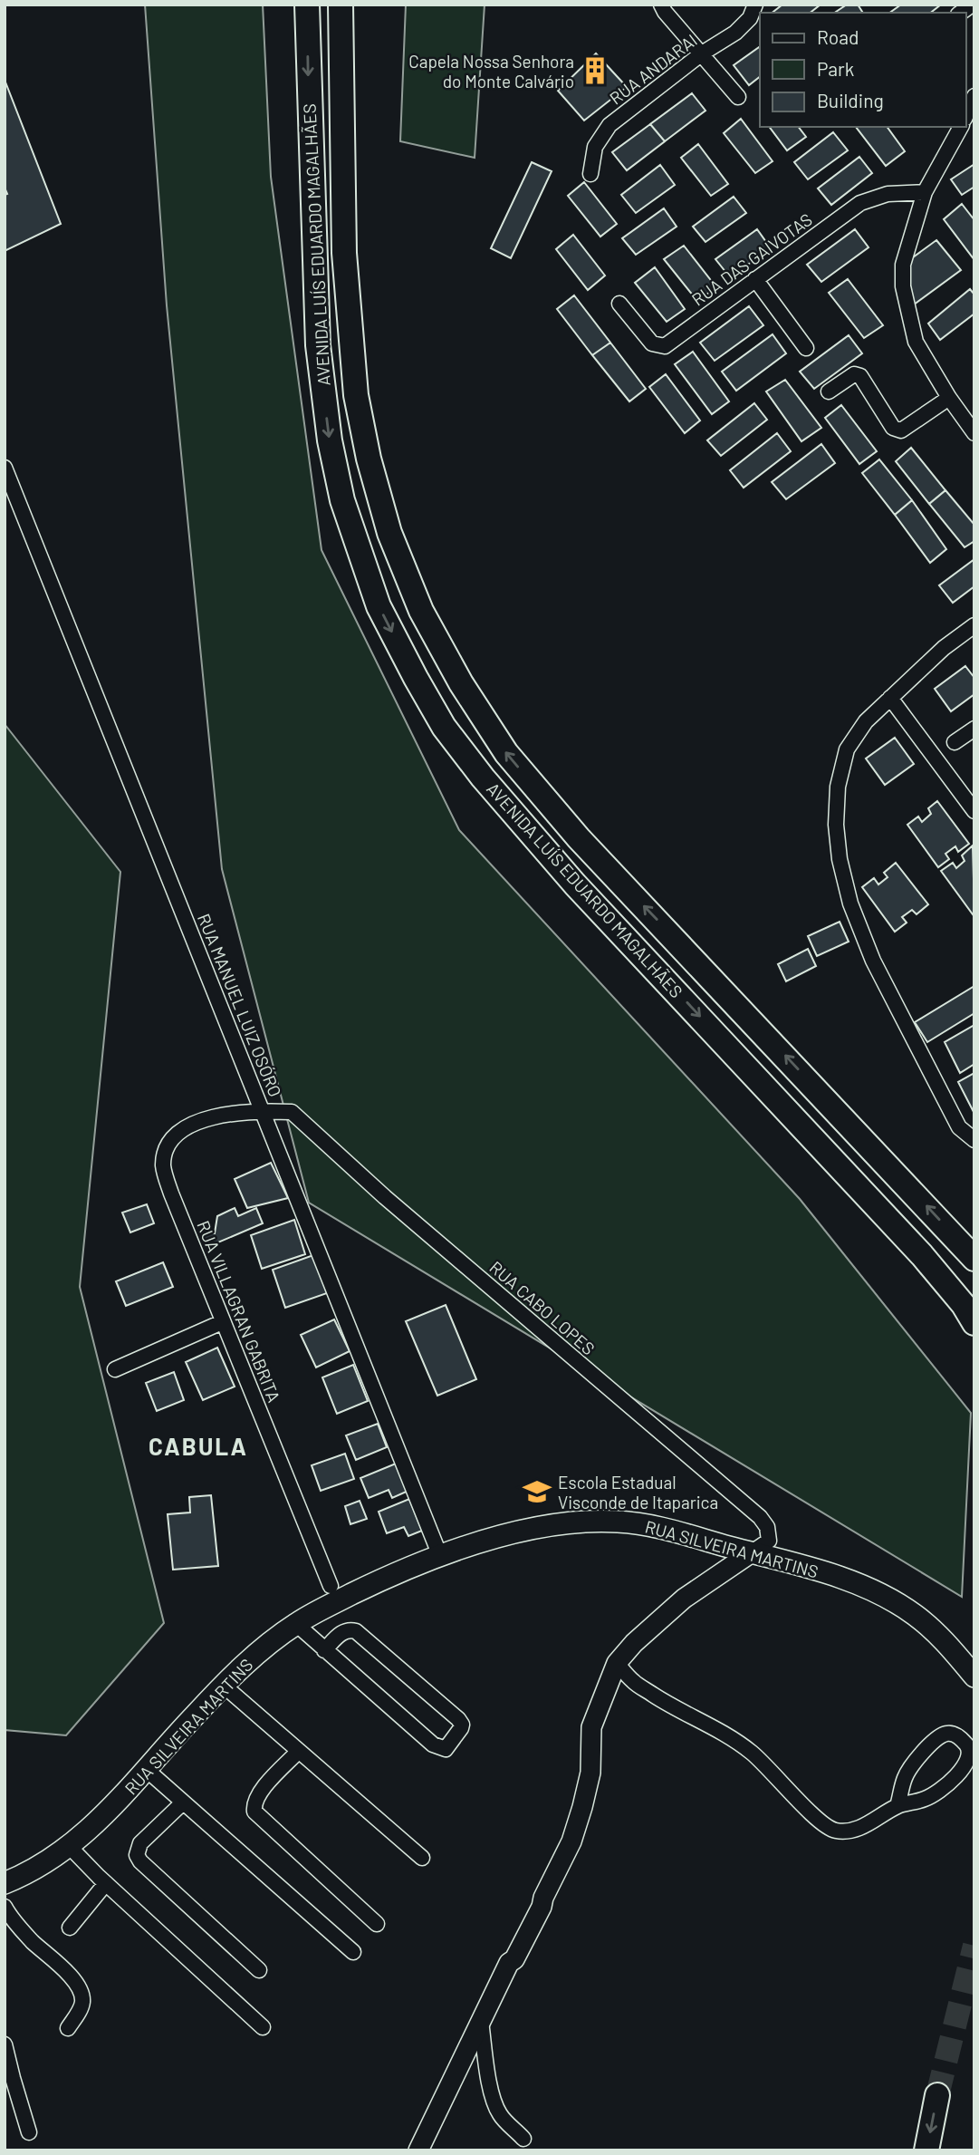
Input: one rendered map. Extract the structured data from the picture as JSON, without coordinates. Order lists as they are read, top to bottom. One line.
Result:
{"streets":{"main road":["AVENIDA LUÍS EDUARDO MAGALHÃES","RUA SILVEIRA MARTINS"],"street":["RUA ANDARAI","RUA DAS GAIVOTAS","RUA MANUEL LUIZ OSÓRO","RUA CABO LOPES","RUA VILLAGRAN GABRITA"]},"crossings":[["RUA MANUEL LUIZ OSÓRO","RUA CABO LOPES"],["RUA MANUEL LUIZ OSÓRO","RUA VILLAGRAN GABRITA"],["RUA MANUEL LUIZ OSÓRO","RUA SILVEIRA MARTINS"],["RUA CABO LOPES","RUA VILLAGRAN GABRITA"],["RUA CABO LOPES","RUA SILVEIRA MARTINS"]],"districts":["CABULA"],"places":{"building":["Capela Nossa Senhora do Monte Calvário"],"school or university":["Escola Estadual Visconde de Itaparica"]},"legend":["Road","Park","Building"]}
